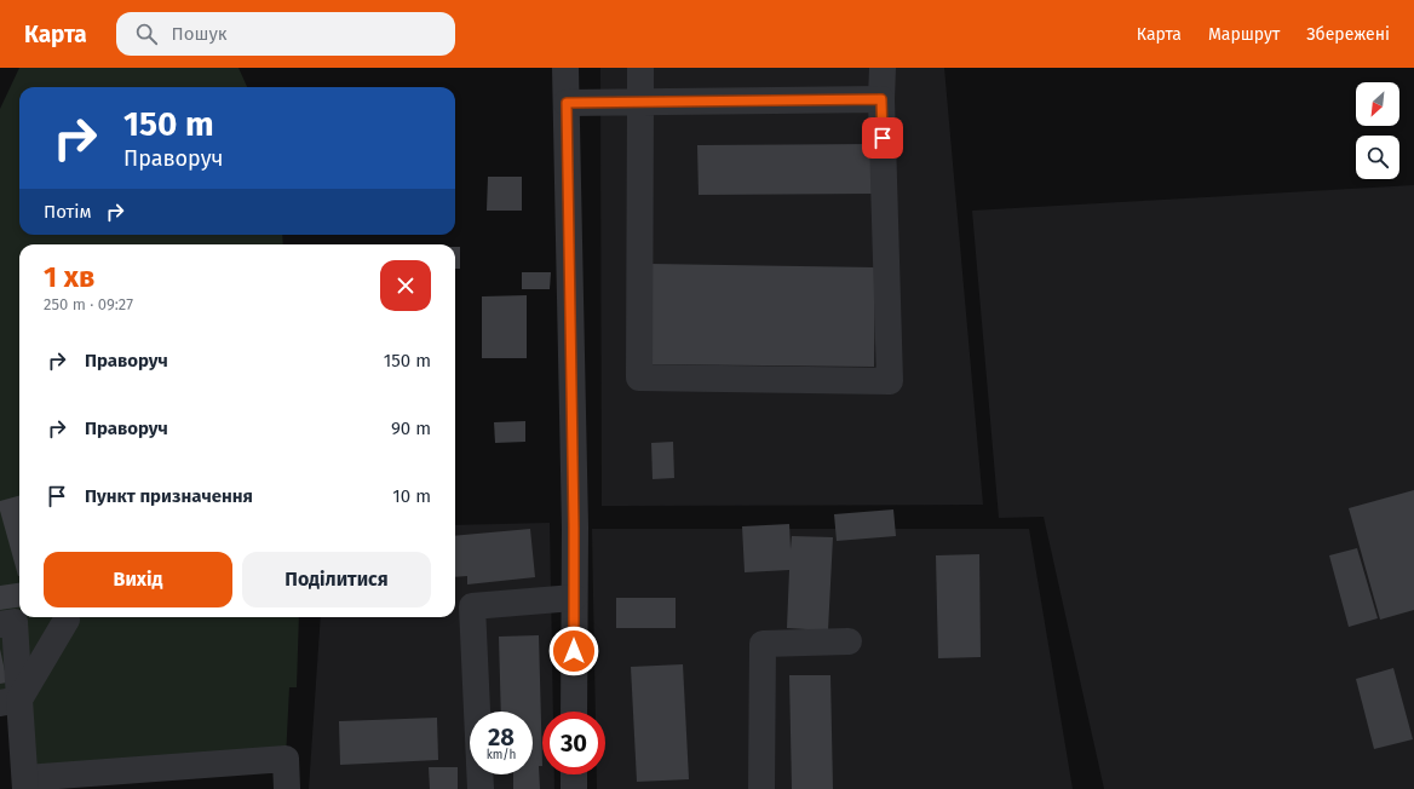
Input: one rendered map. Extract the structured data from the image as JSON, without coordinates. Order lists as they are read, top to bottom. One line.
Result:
{"north":"bottom left","page":{"header":"Карта","search":"Пошук","nav":["Карта","Маршрут","Збережені"],"turn":["150 m","Праворуч"],"then":"Потім","heading":["1 хв","250 m · 09:27"],"list":[{"name":"Праворуч","value":"150 m"},{"name":"Праворуч","value":"90 m"},{"name":"Пункт призначення","value":"10 m"}],"buttons":["Вихід","Поділитися"],"speed":"28 km/h","limit":"30"}}
